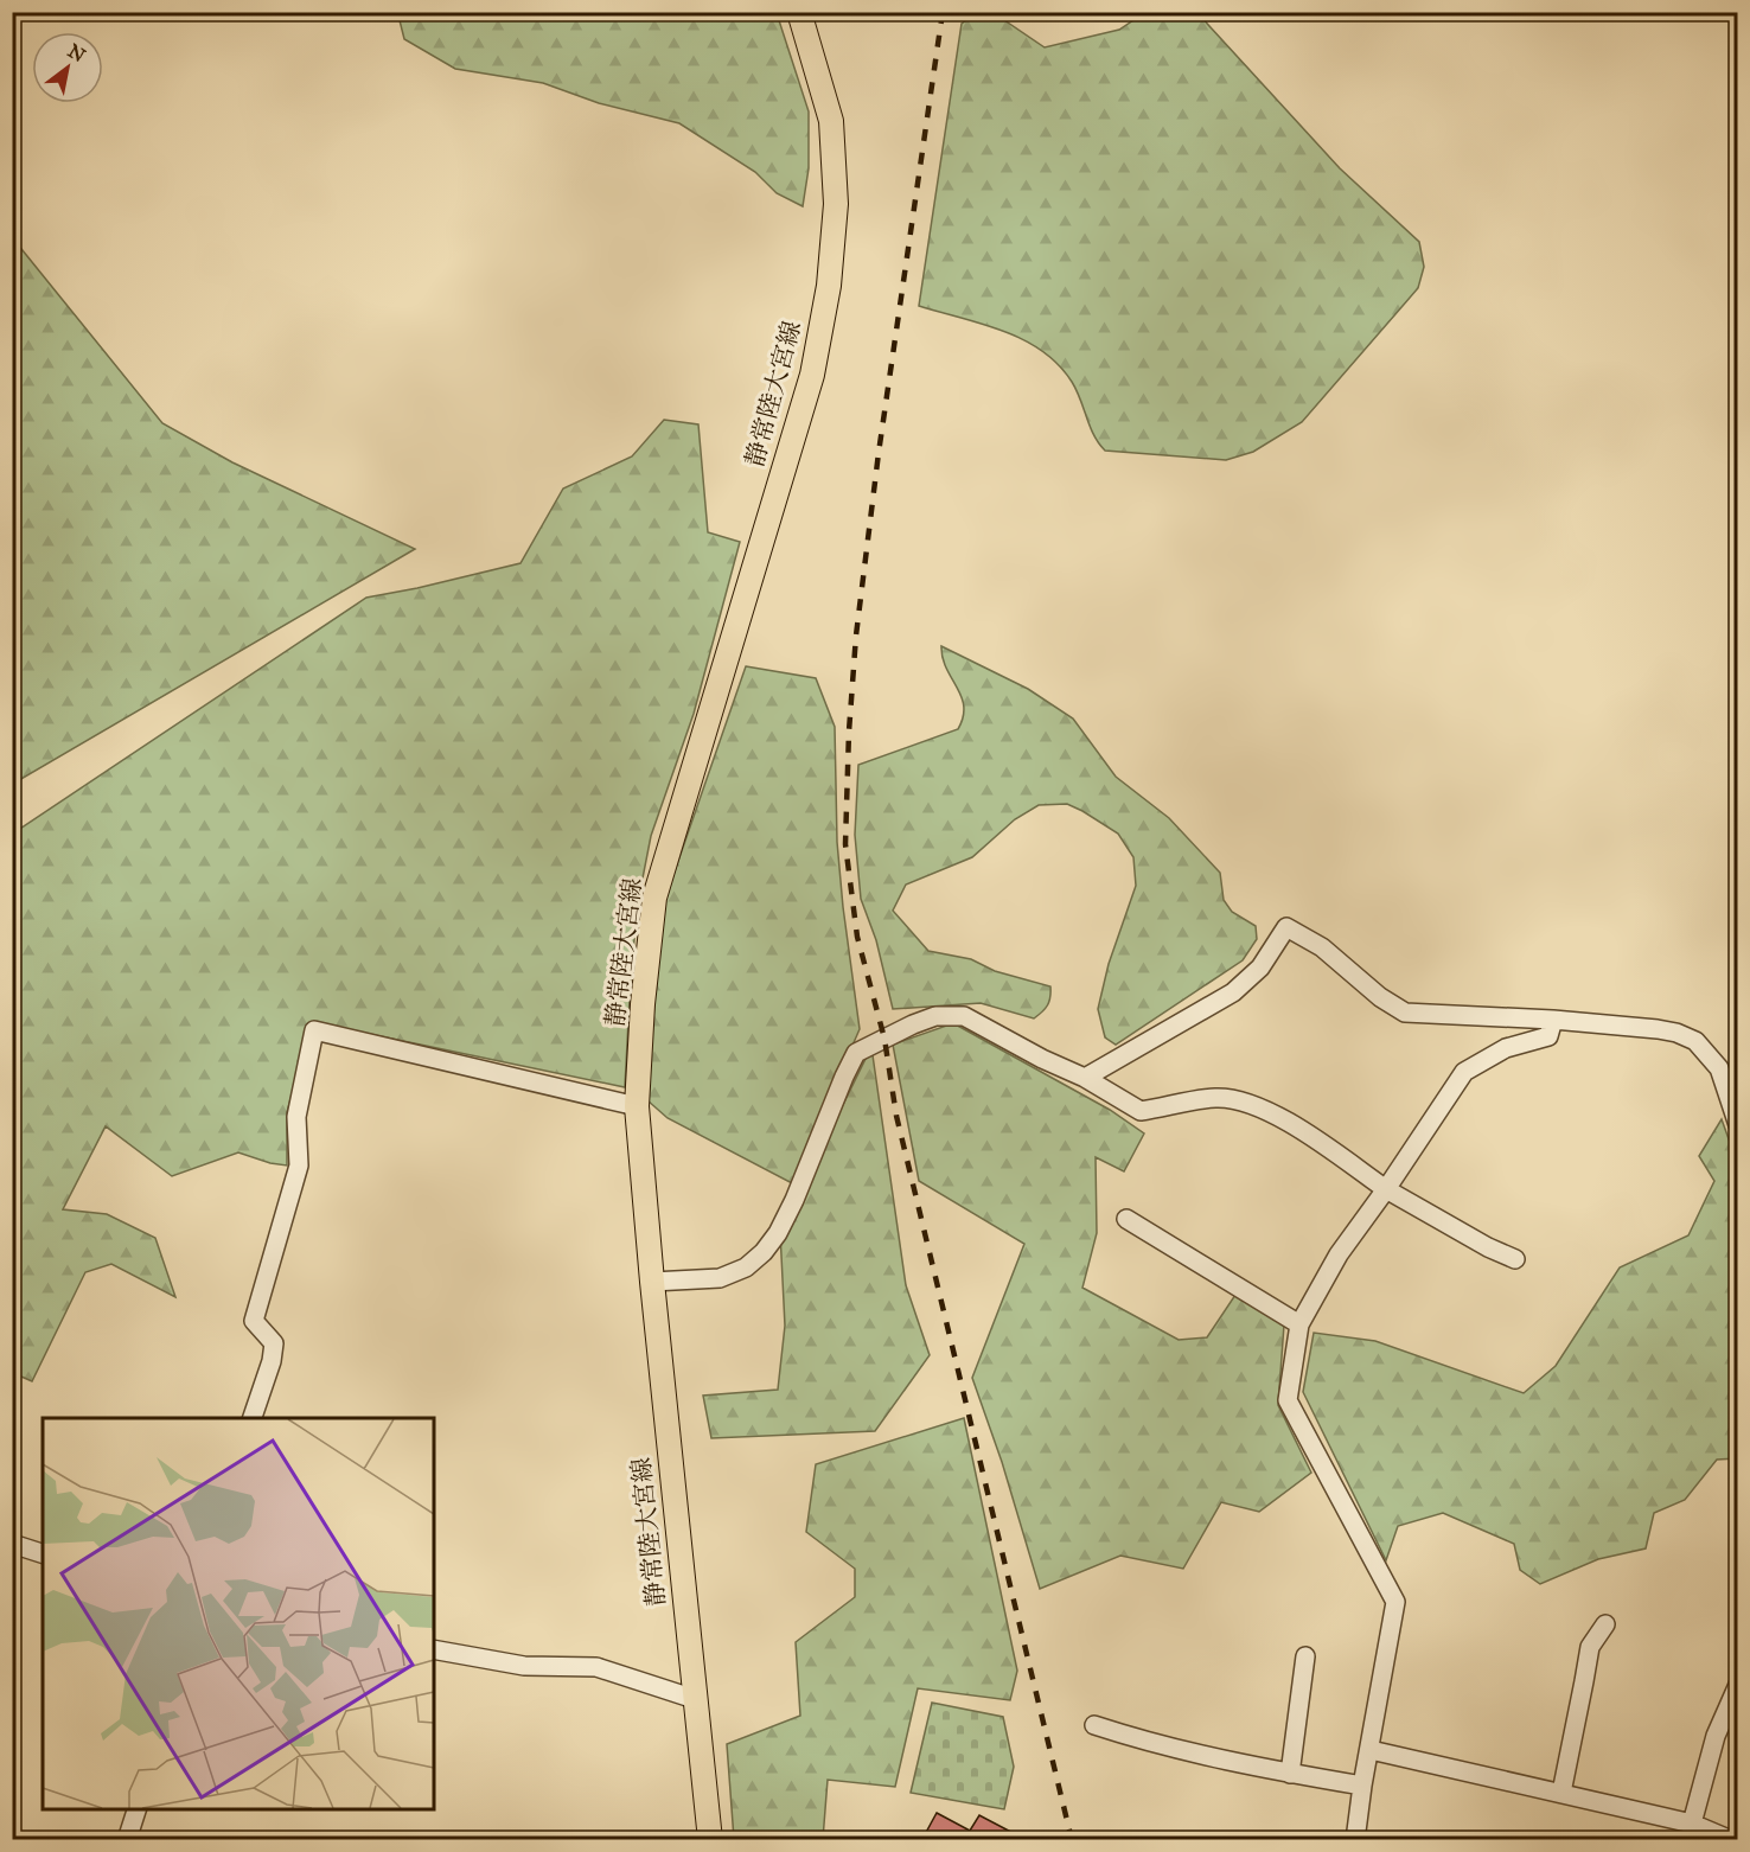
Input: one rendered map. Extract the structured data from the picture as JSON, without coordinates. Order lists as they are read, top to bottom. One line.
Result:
{"streets":{"main road":["静常陸大宮線"]},"north":"top right"}
